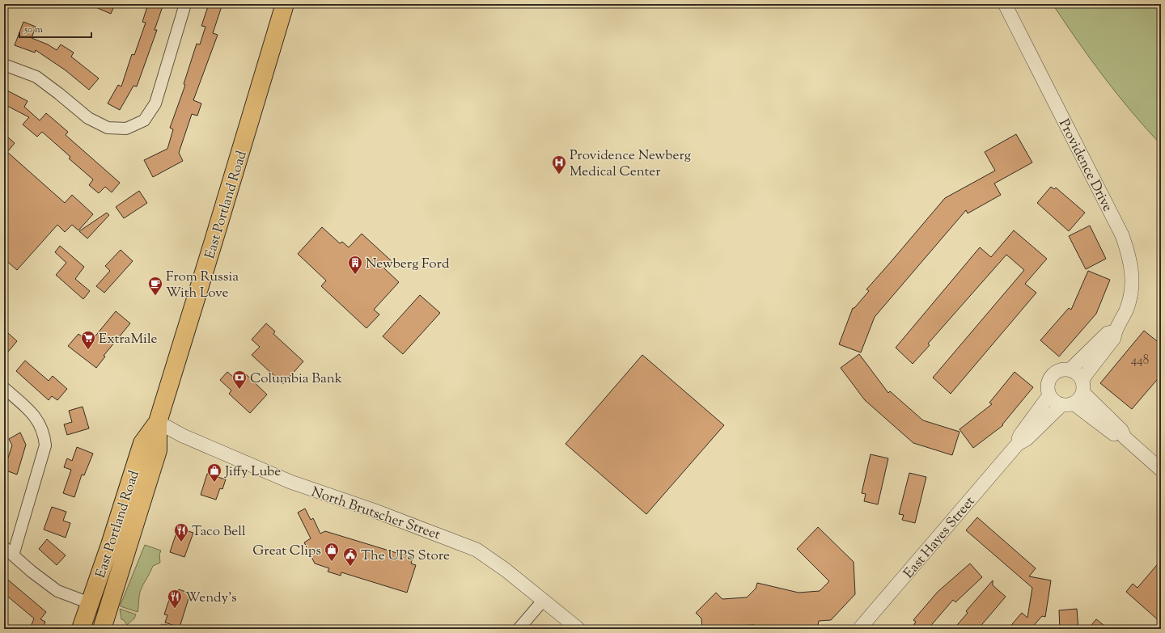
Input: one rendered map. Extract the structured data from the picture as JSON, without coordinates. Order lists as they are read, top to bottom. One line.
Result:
{"streets":{"highway":["East Portland Road"],"street":["Providence Drive","North Brutscher Street","East Hayes Street"]},"crossings":[["Providence Drive","East Hayes Street"],["East Portland Road","North Brutscher Street"]],"places":{"hospital":["Providence Newberg Medical Center"],"building":["Newberg Ford"],"cafe":["From Russia With Love"],"supermarket":["ExtraMile"],"bank":["Columbia Bank"],"shop":["Jiffy Lube","Great Clips"],"restaurant":["Taco Bell","Wendy's"],"public building":["The UPS Store"]},"house_numbers":["448"],"scale_bar":"50 m"}
